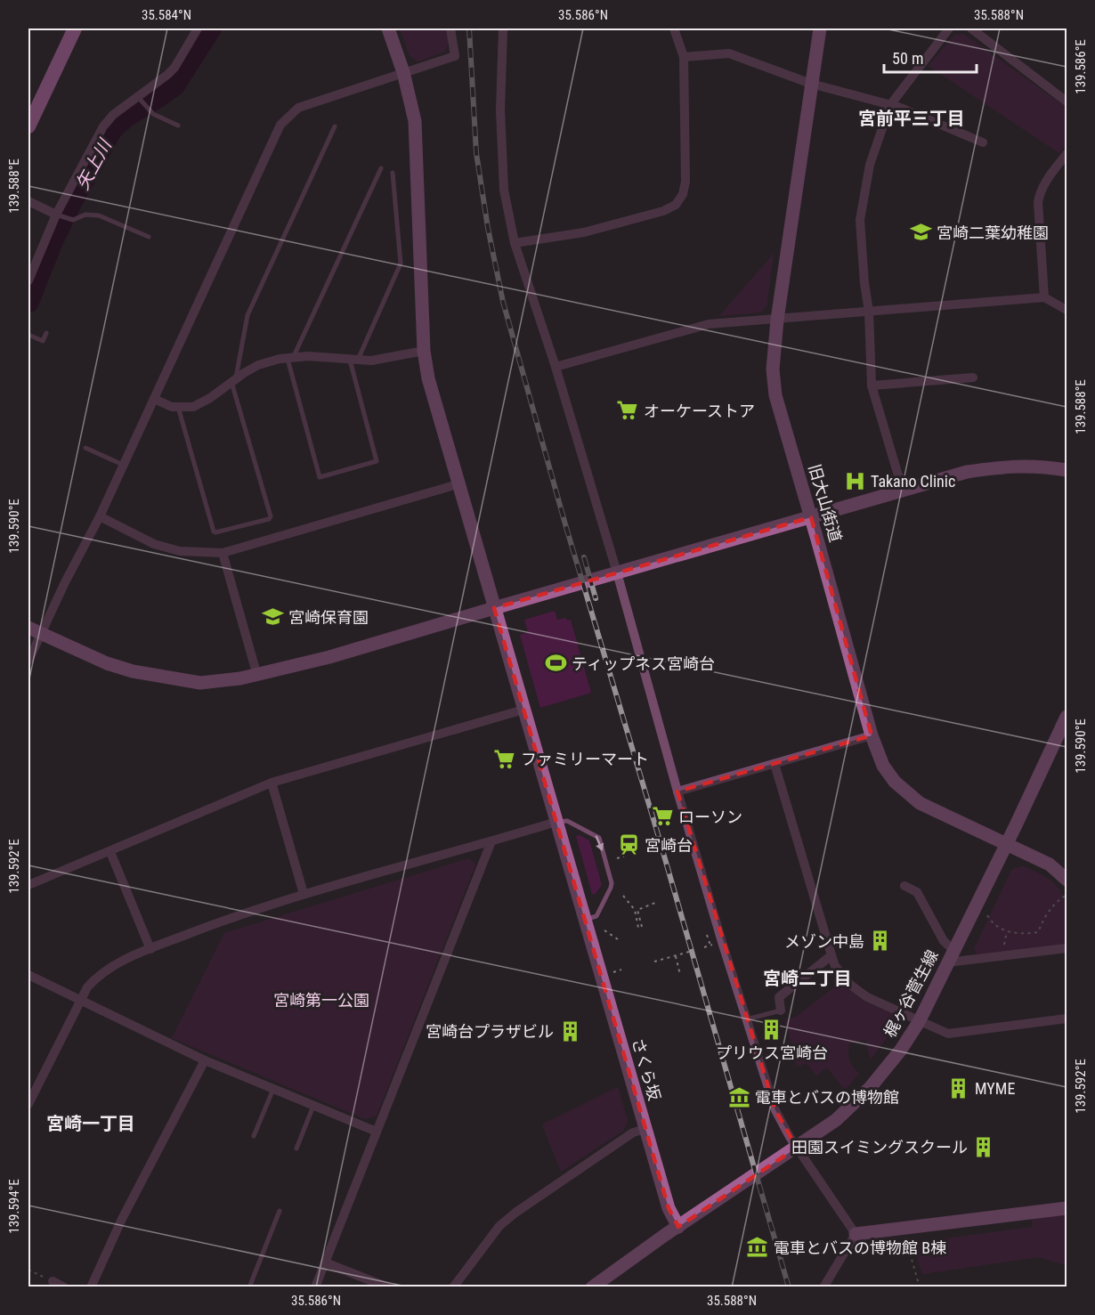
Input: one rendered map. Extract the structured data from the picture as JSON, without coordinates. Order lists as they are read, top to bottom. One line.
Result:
{"streets":{"street":["旧大山街道","梶ヶ谷菅生線","さくら坂"]},"crossings":[["旧大山街道","梶ヶ谷菅生線"],["梶ヶ谷菅生線","さくら坂"]],"districts":["宮前平三丁目","宮崎二丁目","宮崎一丁目"],"water":["矢上川"],"parks":["宮崎第一公園"],"places":{"school or university":["宮崎二葉幼稚園","宮崎保育園"],"supermarket":["オーケーストア","ファミリーマート","ローソン"],"hospital":["Takano Clinic"],"sports":["ティップネス宮崎台"],"station":["宮崎台"],"building":["メゾン中島","プリウス宮崎台","宮崎台プラザビル","MYME","田園スイミングスクール"],"museum":["電車とバスの博物館","電車とバスの博物館 B棟"]},"scale_bar":"50 m","coordinates":["35.584°N","35.586°N","35.588°N","139.586°E","139.588°E","139.590°E","139.592°E","139.594°E"]}
